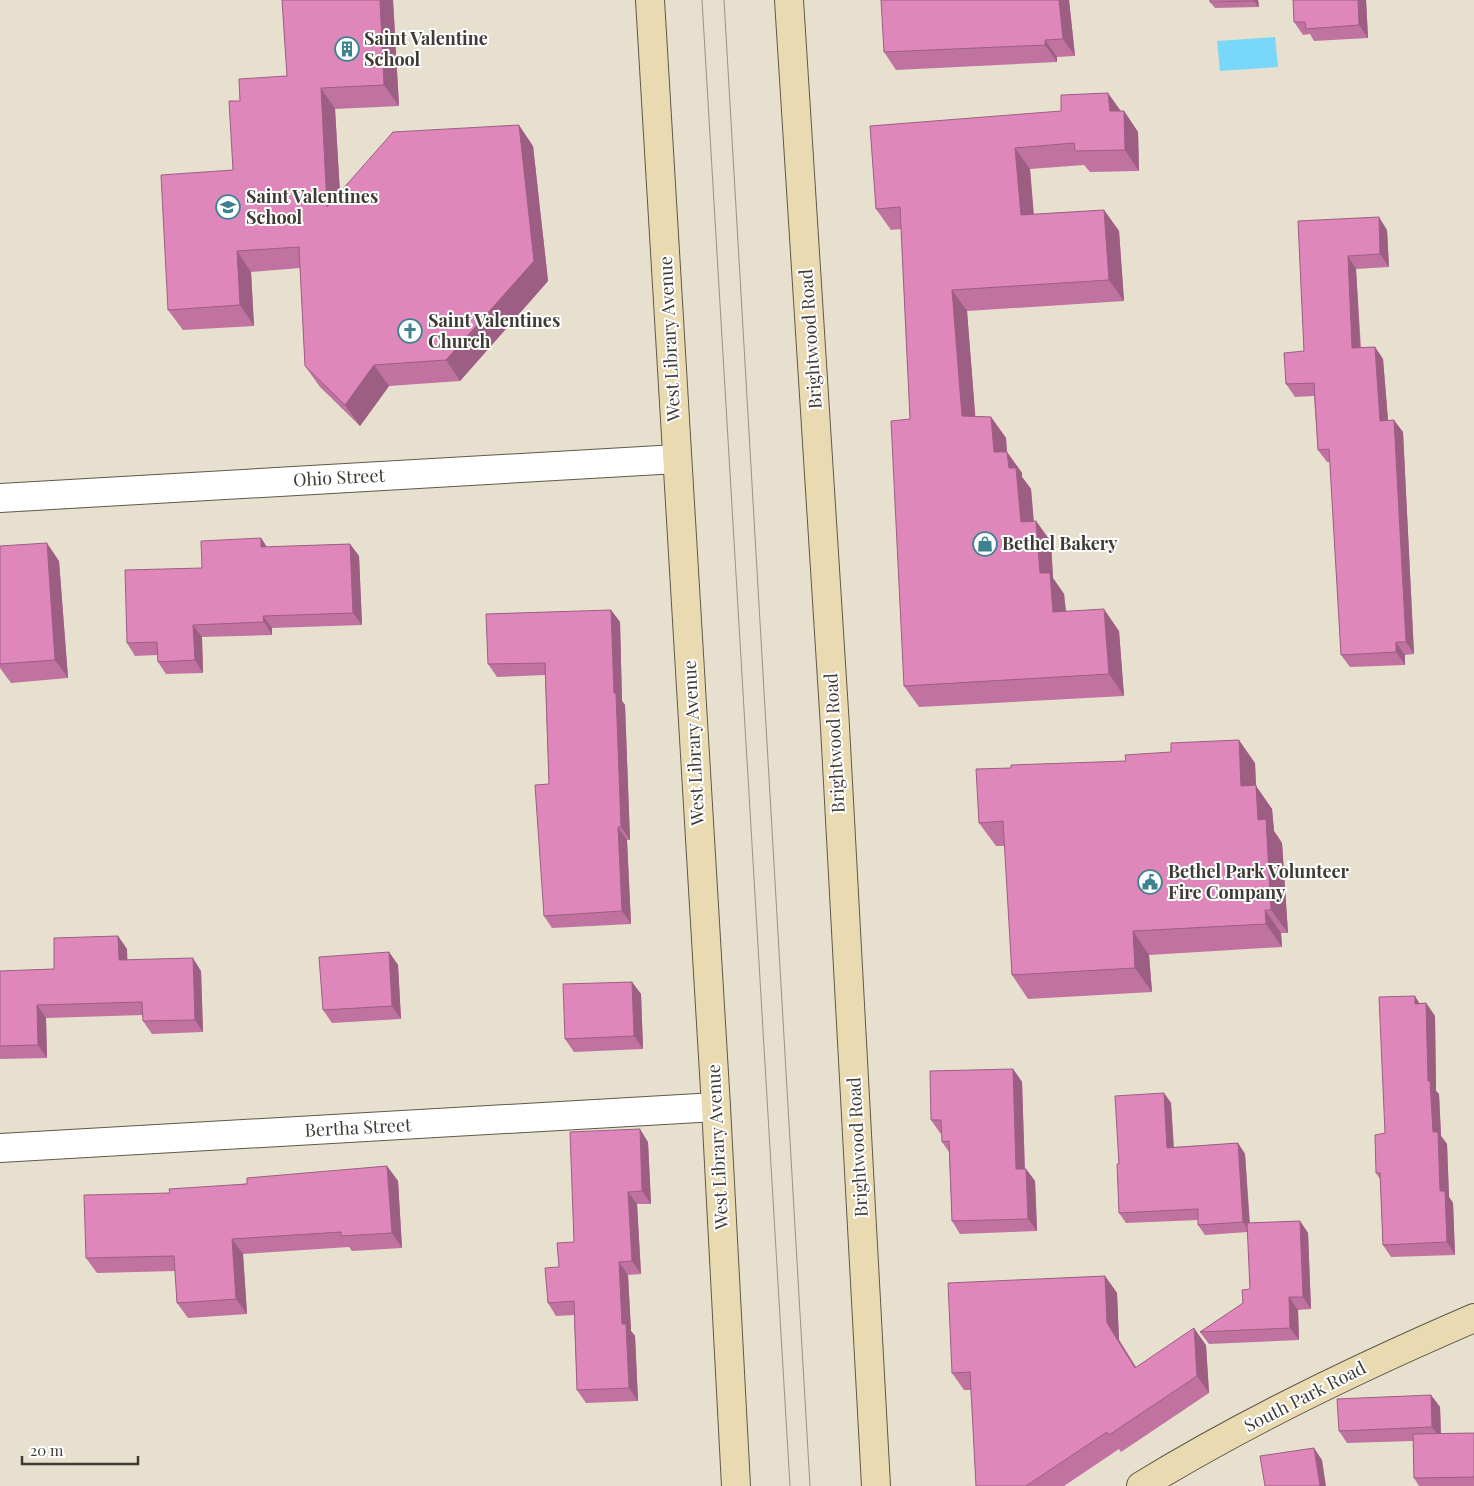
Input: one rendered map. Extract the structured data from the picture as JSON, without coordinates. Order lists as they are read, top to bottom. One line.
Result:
{"streets":{"street":["West Library Avenue","Brightwood Road","Ohio Street","Bertha Street","South Park Road"]},"crossings":[["West Library Avenue","Ohio Street"],["West Library Avenue","Bertha Street"]],"places":{"building":["Saint Valentine School"],"school or university":["Saint Valentines School"],"church":["Saint Valentines Church"],"shop":["Bethel Bakery"],"public building":["Bethel Park Volunteer Fire Company"]},"scale_bar":"20 m"}
